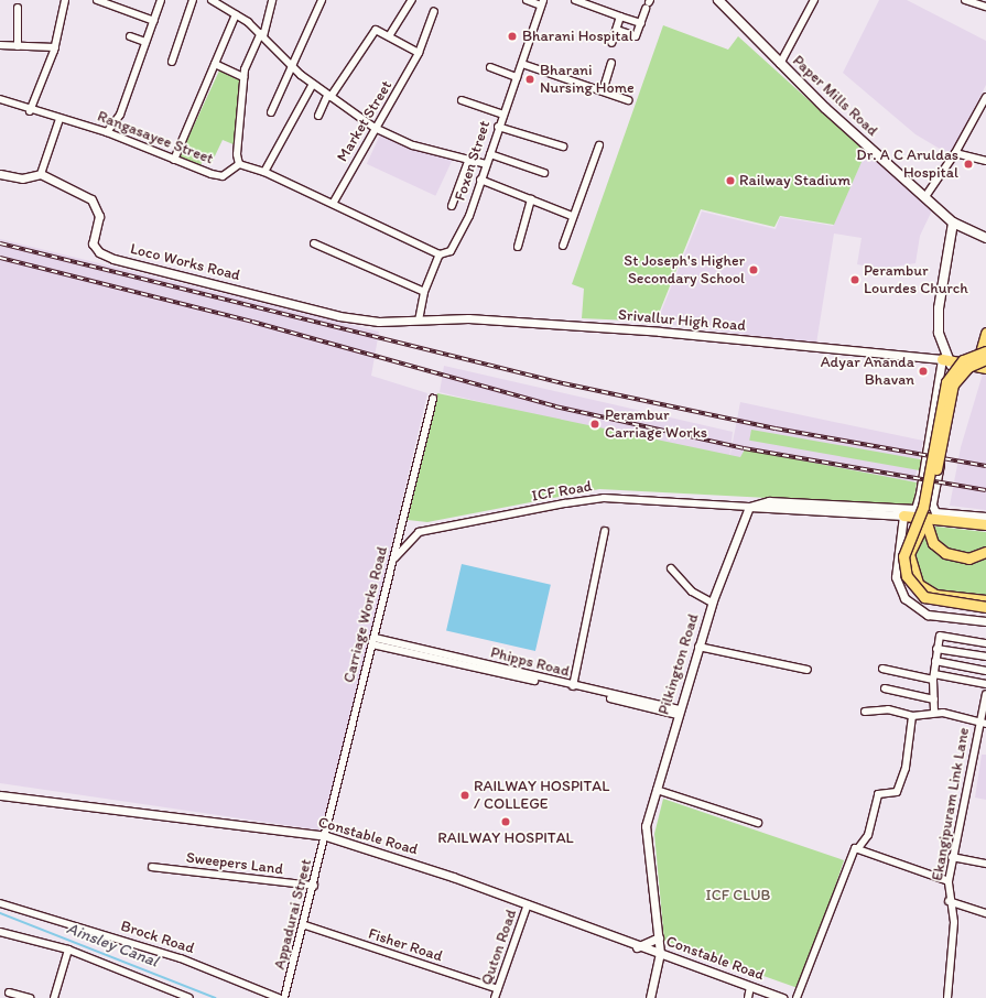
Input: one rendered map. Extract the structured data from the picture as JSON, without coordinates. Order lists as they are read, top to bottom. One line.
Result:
{"streets":{"main road":["Paper Mills Road"],"street":["Market Street","Rangasayee Street","Foxen Street","Loco Works Road","Srivallur High Road","ICF Road","Carriage Works Road","Phipps Road","Pilkington Road","Ekangipuram Link Lane","Constable Road","Sweepers Land","Appadurai Street","Brock Road","Fisher Road","Quton Road"]},"crossings":[["Foxen Street","Loco Works Road"],["Foxen Street","Srivallur High Road"],["Loco Works Road","Srivallur High Road"],["ICF Road","Carriage Works Road"],["ICF Road","Pilkington Road"],["Carriage Works Road","Phipps Road"],["Carriage Works Road","Constable Road"],["Carriage Works Road","Appadurai Street"],["Phipps Road","Pilkington Road"],["Pilkington Road","Constable Road"],["Constable Road","Appadurai Street"],["Constable Road","Quton Road"],["Sweepers Land","Appadurai Street"],["Appadurai Street","Fisher Road"],["Fisher Road","Quton Road"]],"water":["Ainsley Canal"],"parks":["ICF CLUB"],"places":["Bharani Hospital","Bharani Nursing Home","Dr. A C Aruldas Hospital","Railway Stadium","St Joseph's Higher Secondary School","Perambur Lourdes Church","Adyar Ananda Bhavan","Perambur Carriage Works","RAILWAY HOSPITAL / COLLEGE","RAILWAY HOSPITAL"]}
